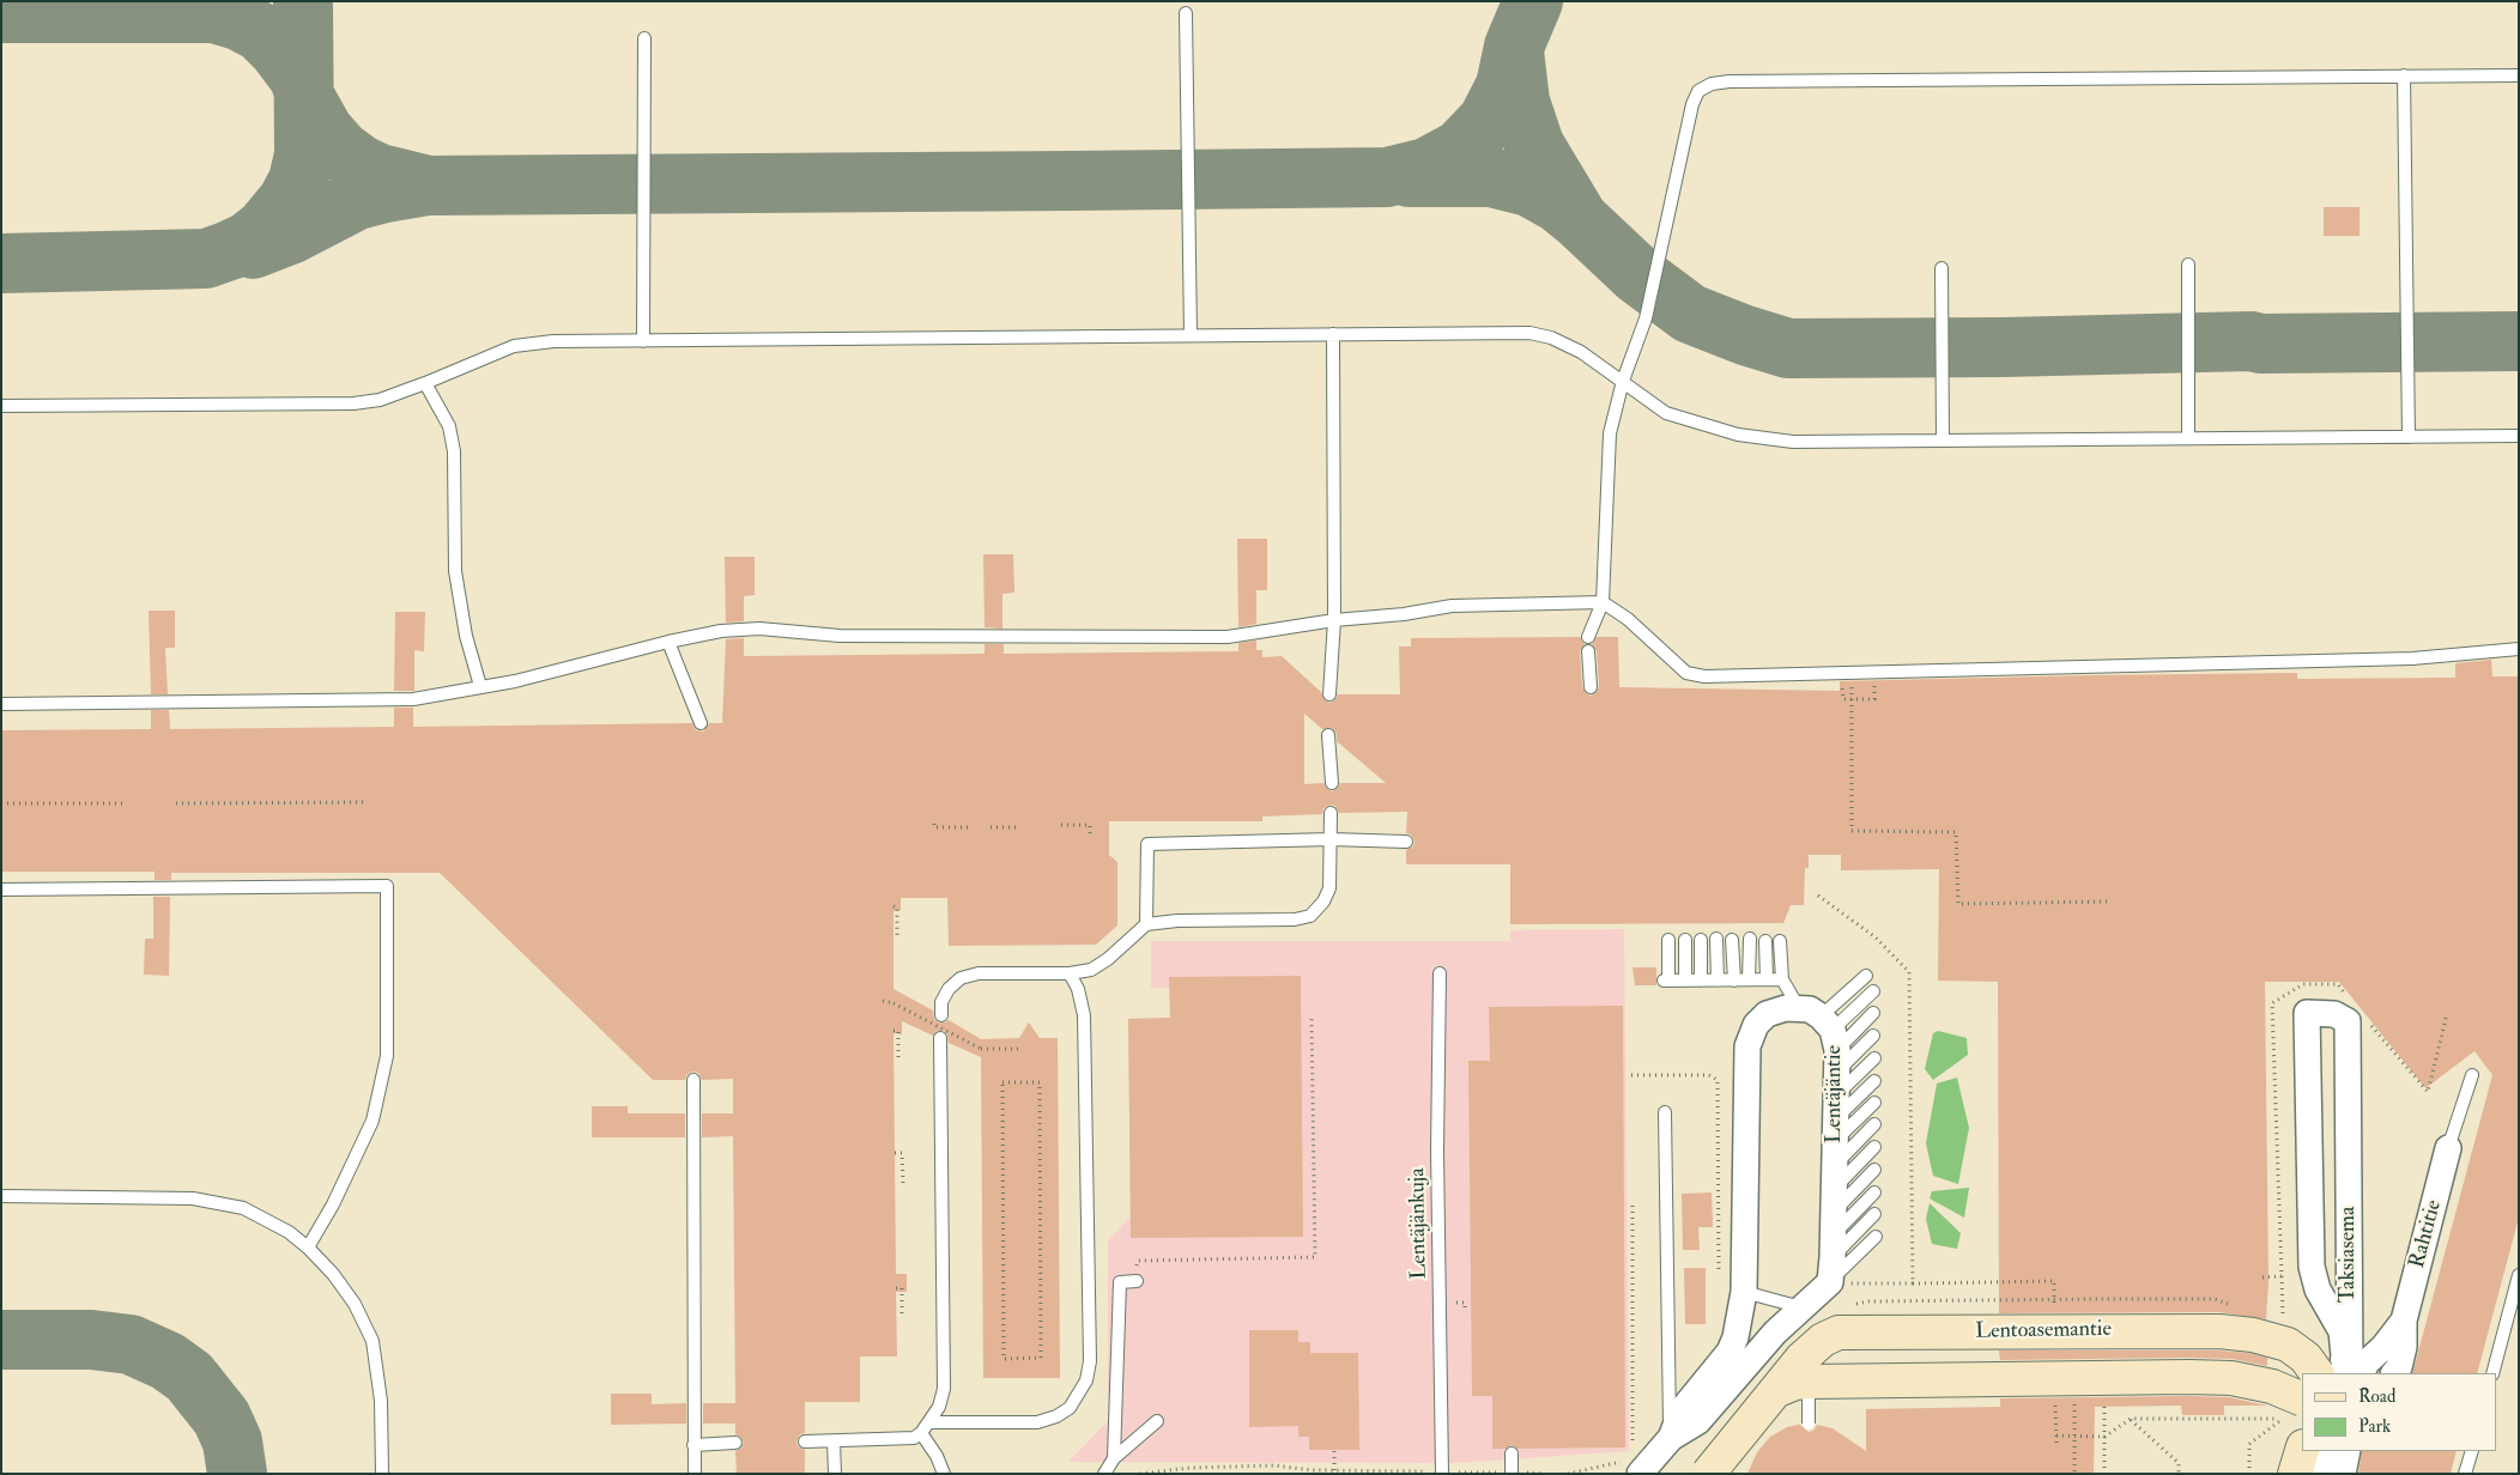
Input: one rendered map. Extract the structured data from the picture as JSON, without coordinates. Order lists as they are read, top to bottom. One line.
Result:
{"streets":{"main road":["Lentoasemantie"],"street":["Rahtitie","Taksiasema"],"lane":["Lentäjänkuja"]},"legend":["Road","Park"]}
